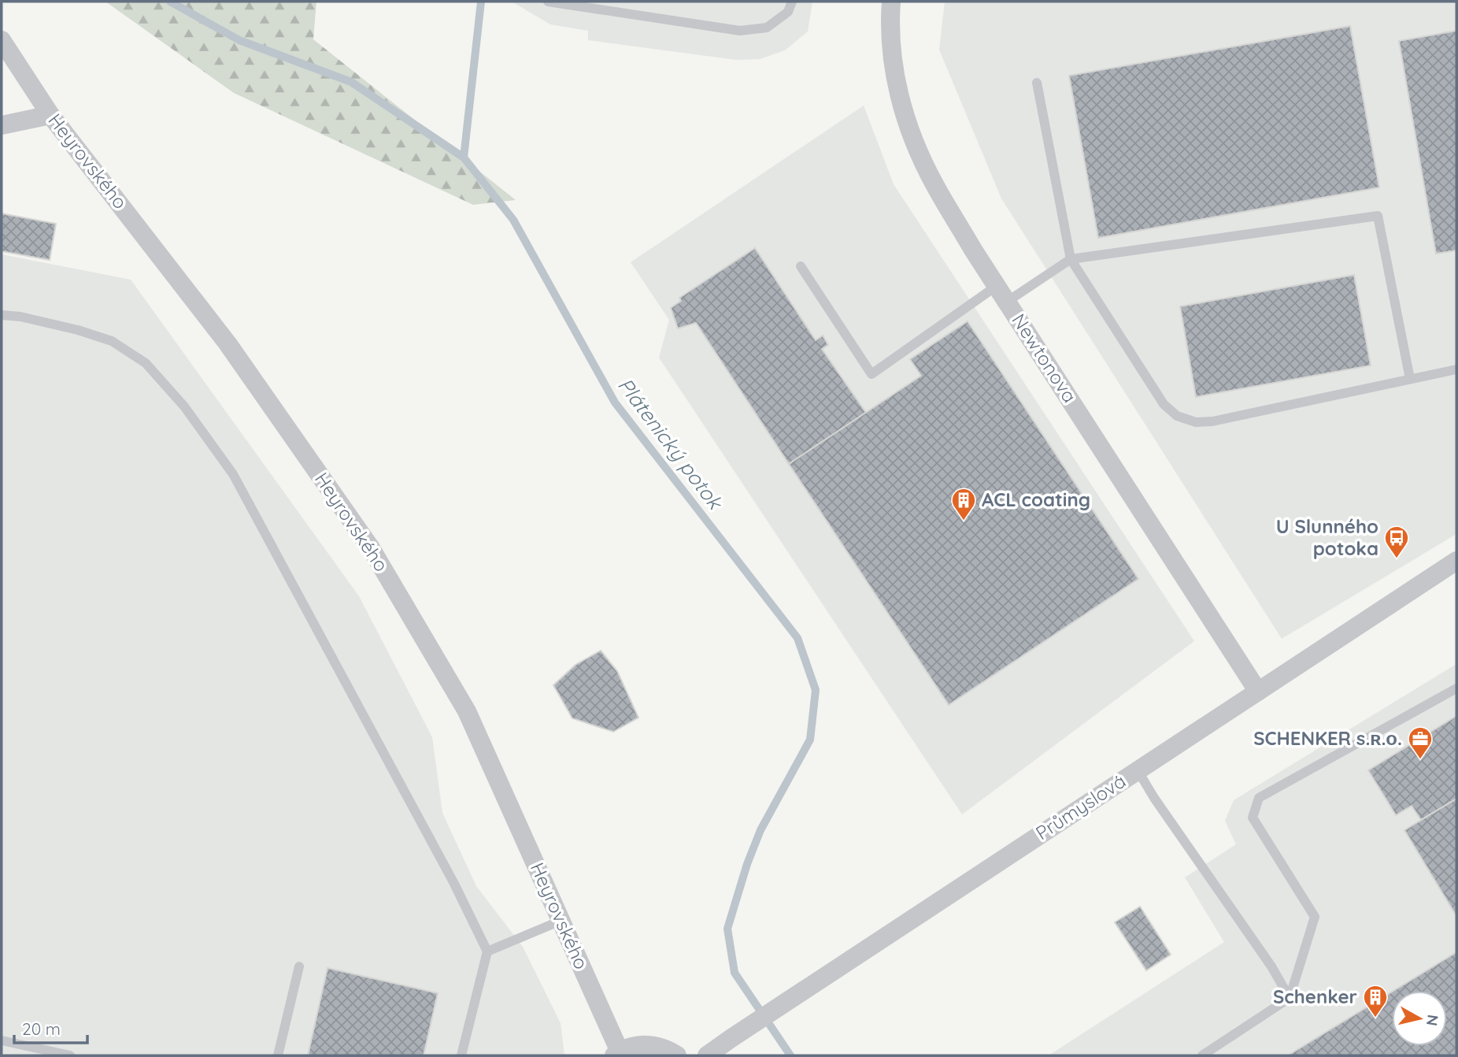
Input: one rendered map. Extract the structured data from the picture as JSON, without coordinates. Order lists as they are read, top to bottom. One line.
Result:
{"streets":{"street":["Heyrovského","Newtonova","Průmyslová"]},"crossings":[["Newtonova","Průmyslová"]],"water":["Plátenický potok"],"places":{"building":["ACL coating","Schenker"],"bus stop":["U Slunného potoka"],"office":["SCHENKER s.ʀ.ᴏ."]},"scale_bar":"20 m","north":"right"}
